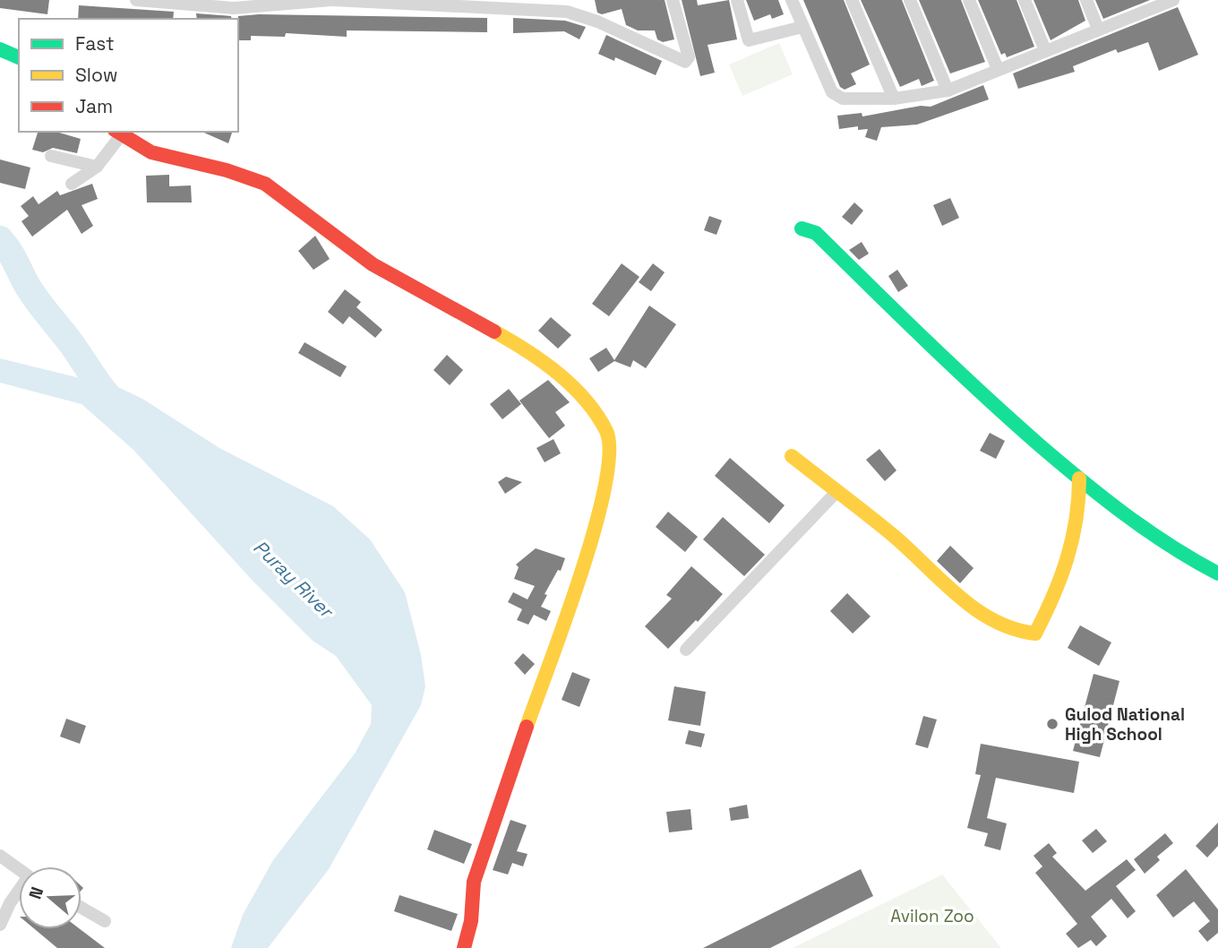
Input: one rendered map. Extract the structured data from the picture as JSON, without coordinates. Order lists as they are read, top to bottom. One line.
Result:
{"water":["Puray River"],"parks":["Avilon Zoo"],"places":["Gulod National High School"],"legend":["Fast","Slow","Jam"],"north":"left"}
